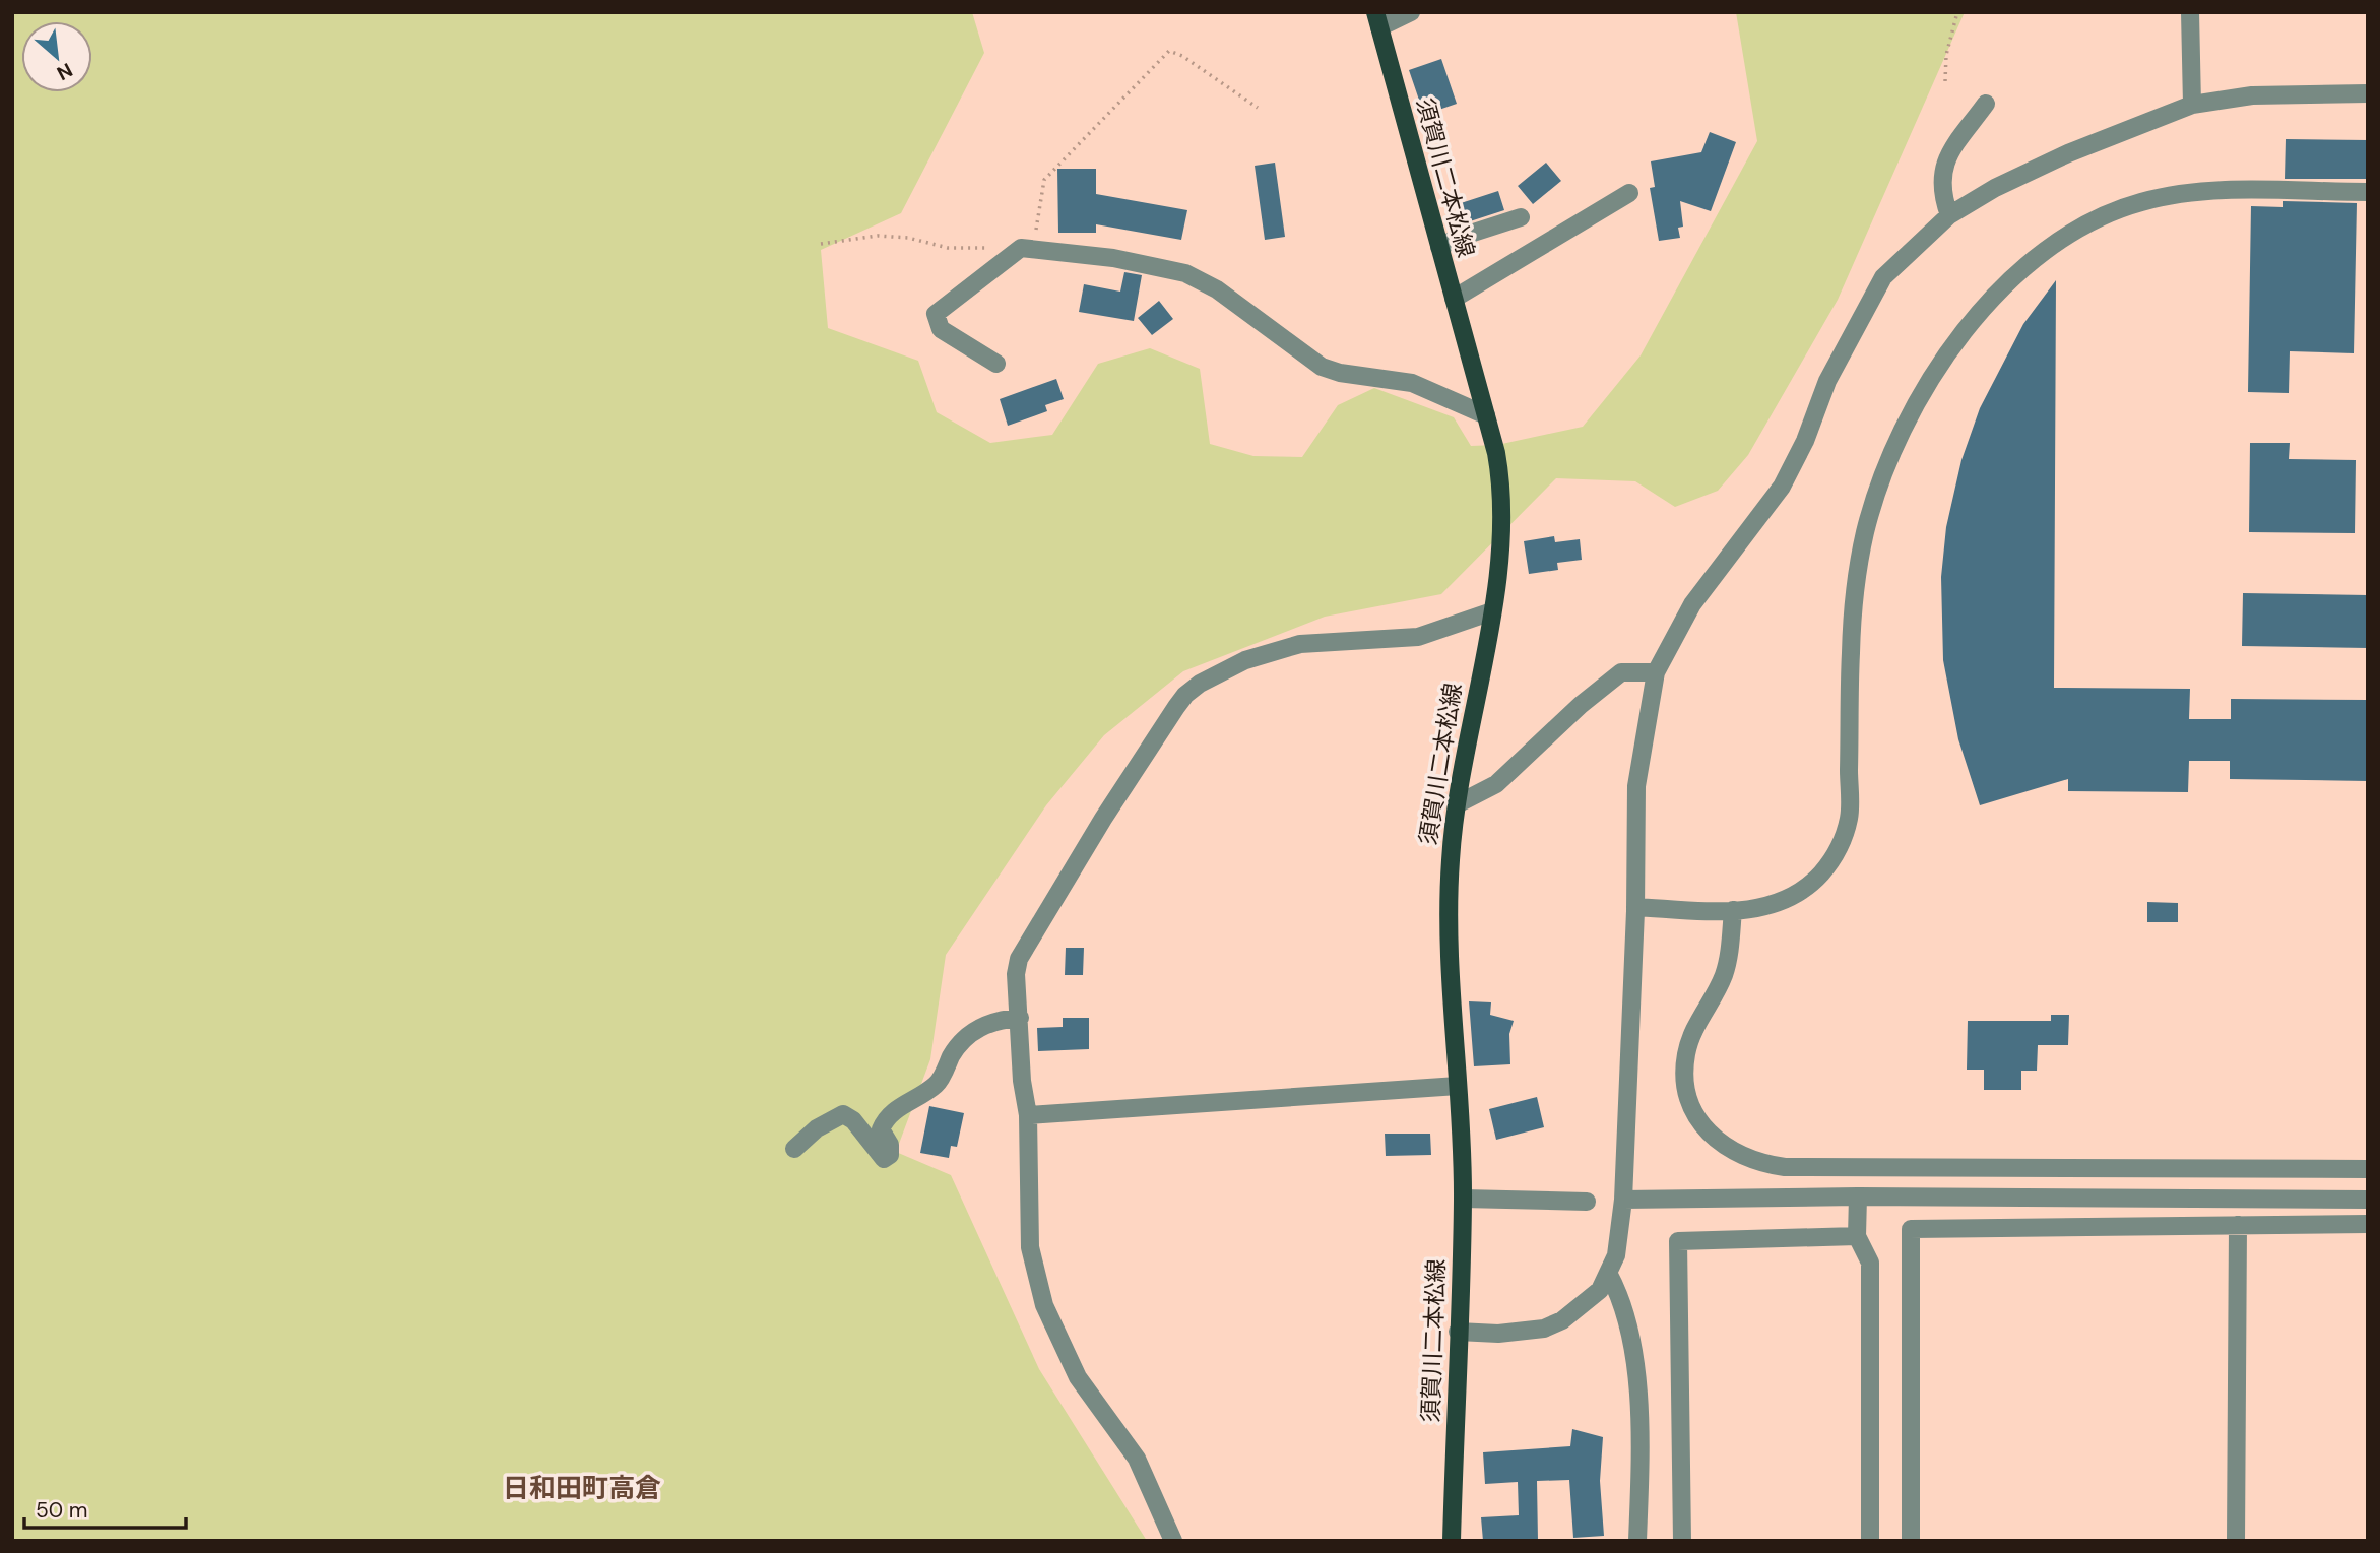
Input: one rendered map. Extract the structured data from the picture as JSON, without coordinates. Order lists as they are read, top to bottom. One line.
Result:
{"streets":{"main road":["須賀川二本松線"]},"districts":["日和田町高倉"],"scale_bar":"50 m","north":"bottom right"}
